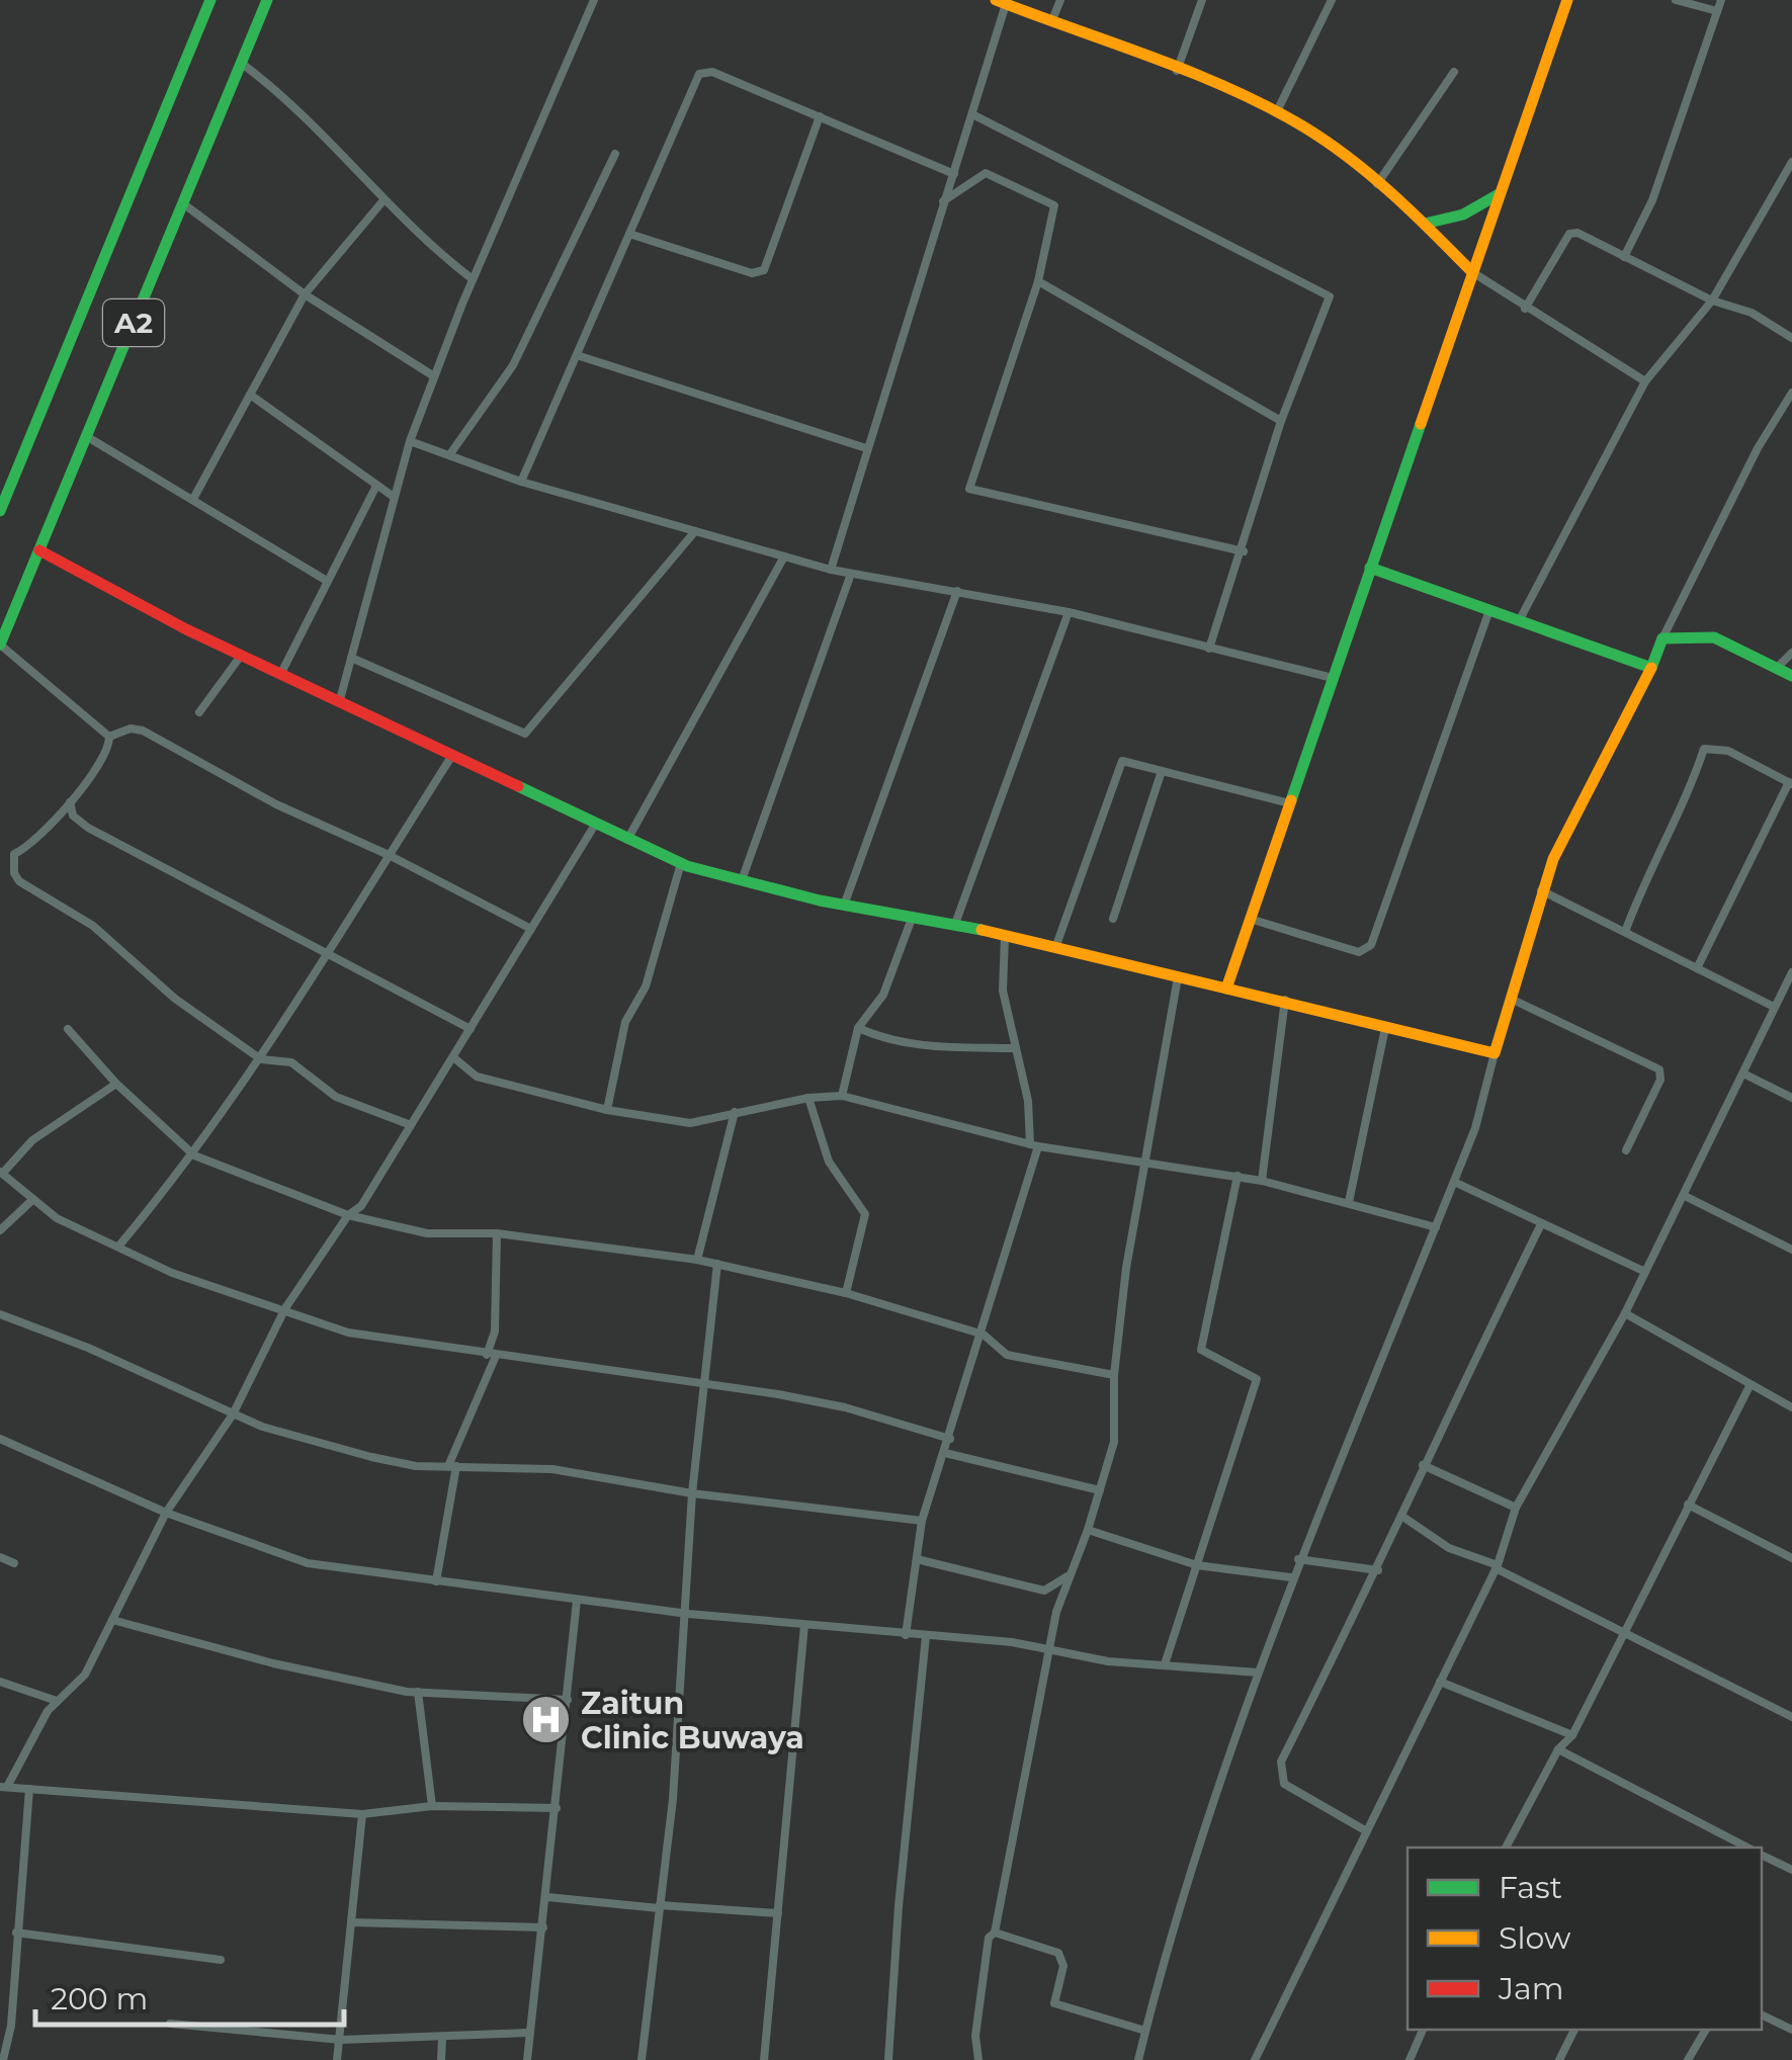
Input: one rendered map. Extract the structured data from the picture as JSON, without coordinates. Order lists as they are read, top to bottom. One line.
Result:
{"streets":{"main road":["A2"]},"places":{"hospital":["Zaitun Clinic Buwaya"]},"legend":["Fast","Slow","Jam"],"scale_bar":"200 m"}
